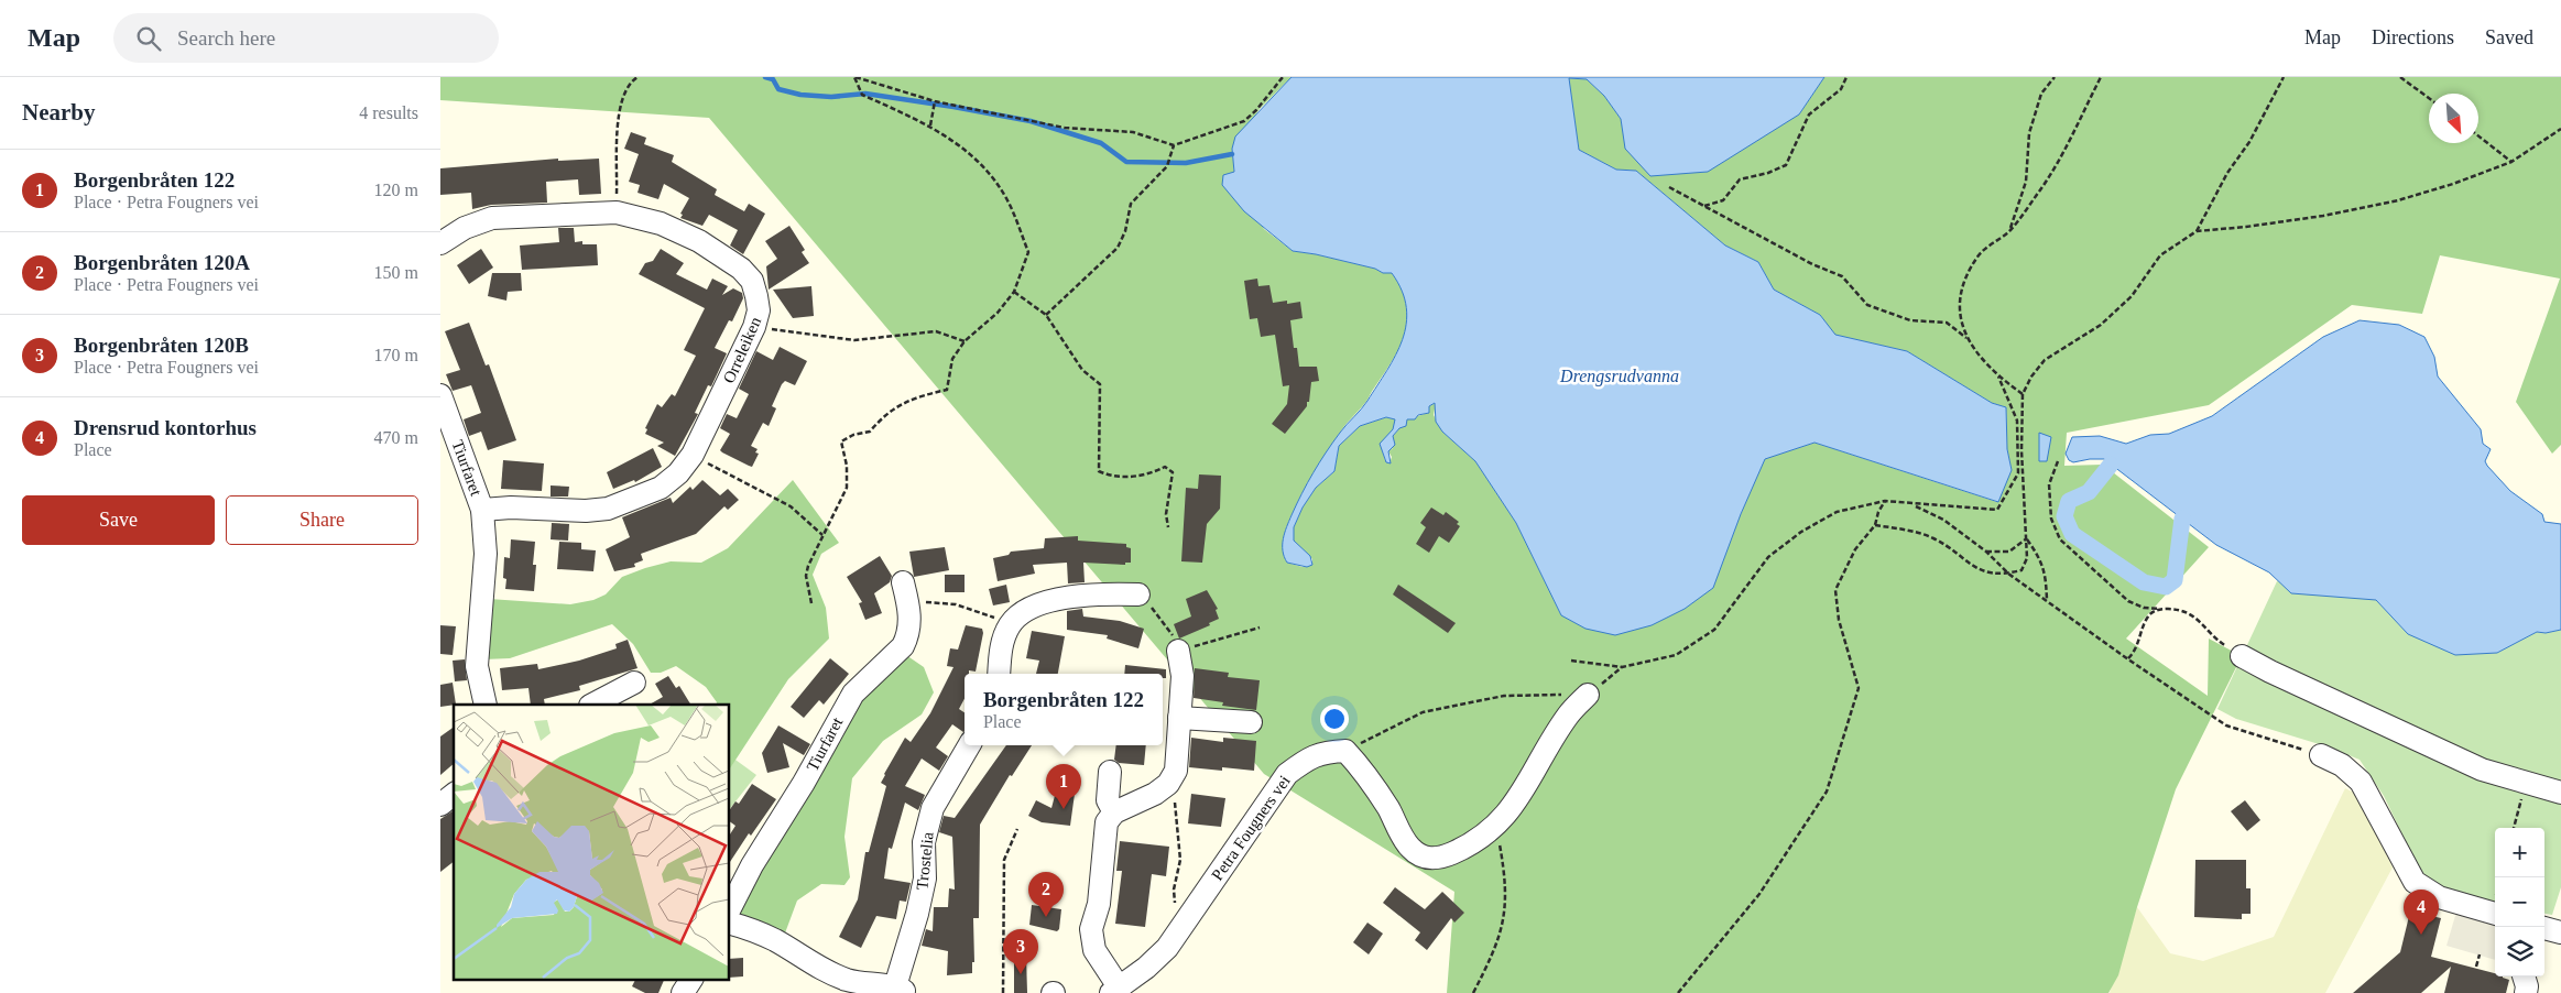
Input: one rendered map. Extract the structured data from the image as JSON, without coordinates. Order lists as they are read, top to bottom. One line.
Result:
{"streets":{"street":["Orreleiken","Tiurfaret","Petra Fougners vei","Trostelia"]},"crossings":[["Orreleiken","Tiurfaret"]],"water":["Drengsrudvanna"],"north":"bottom right","page":{"header":"Map","search":"Search here","nav":["Map","Directions","Saved"],"heading":["Nearby","4 results"],"list":[{"mark":"1","name":"Borgenbråten 122","note":"Place · Petra Fougners vei","value":"120 m"},{"mark":"2","name":"Borgenbråten 120A","note":"Place · Petra Fougners vei","value":"150 m"},{"mark":"3","name":"Borgenbråten 120B","note":"Place · Petra Fougners vei","value":"170 m"},{"mark":"4","name":"Drensrud kontorhus","note":"Place","value":"470 m"}],"buttons":["Save","Share"],"popup":["Borgenbråten 122","Place"],"pins":["1","2","4","3"],"map_buttons":["+","−"]}}
